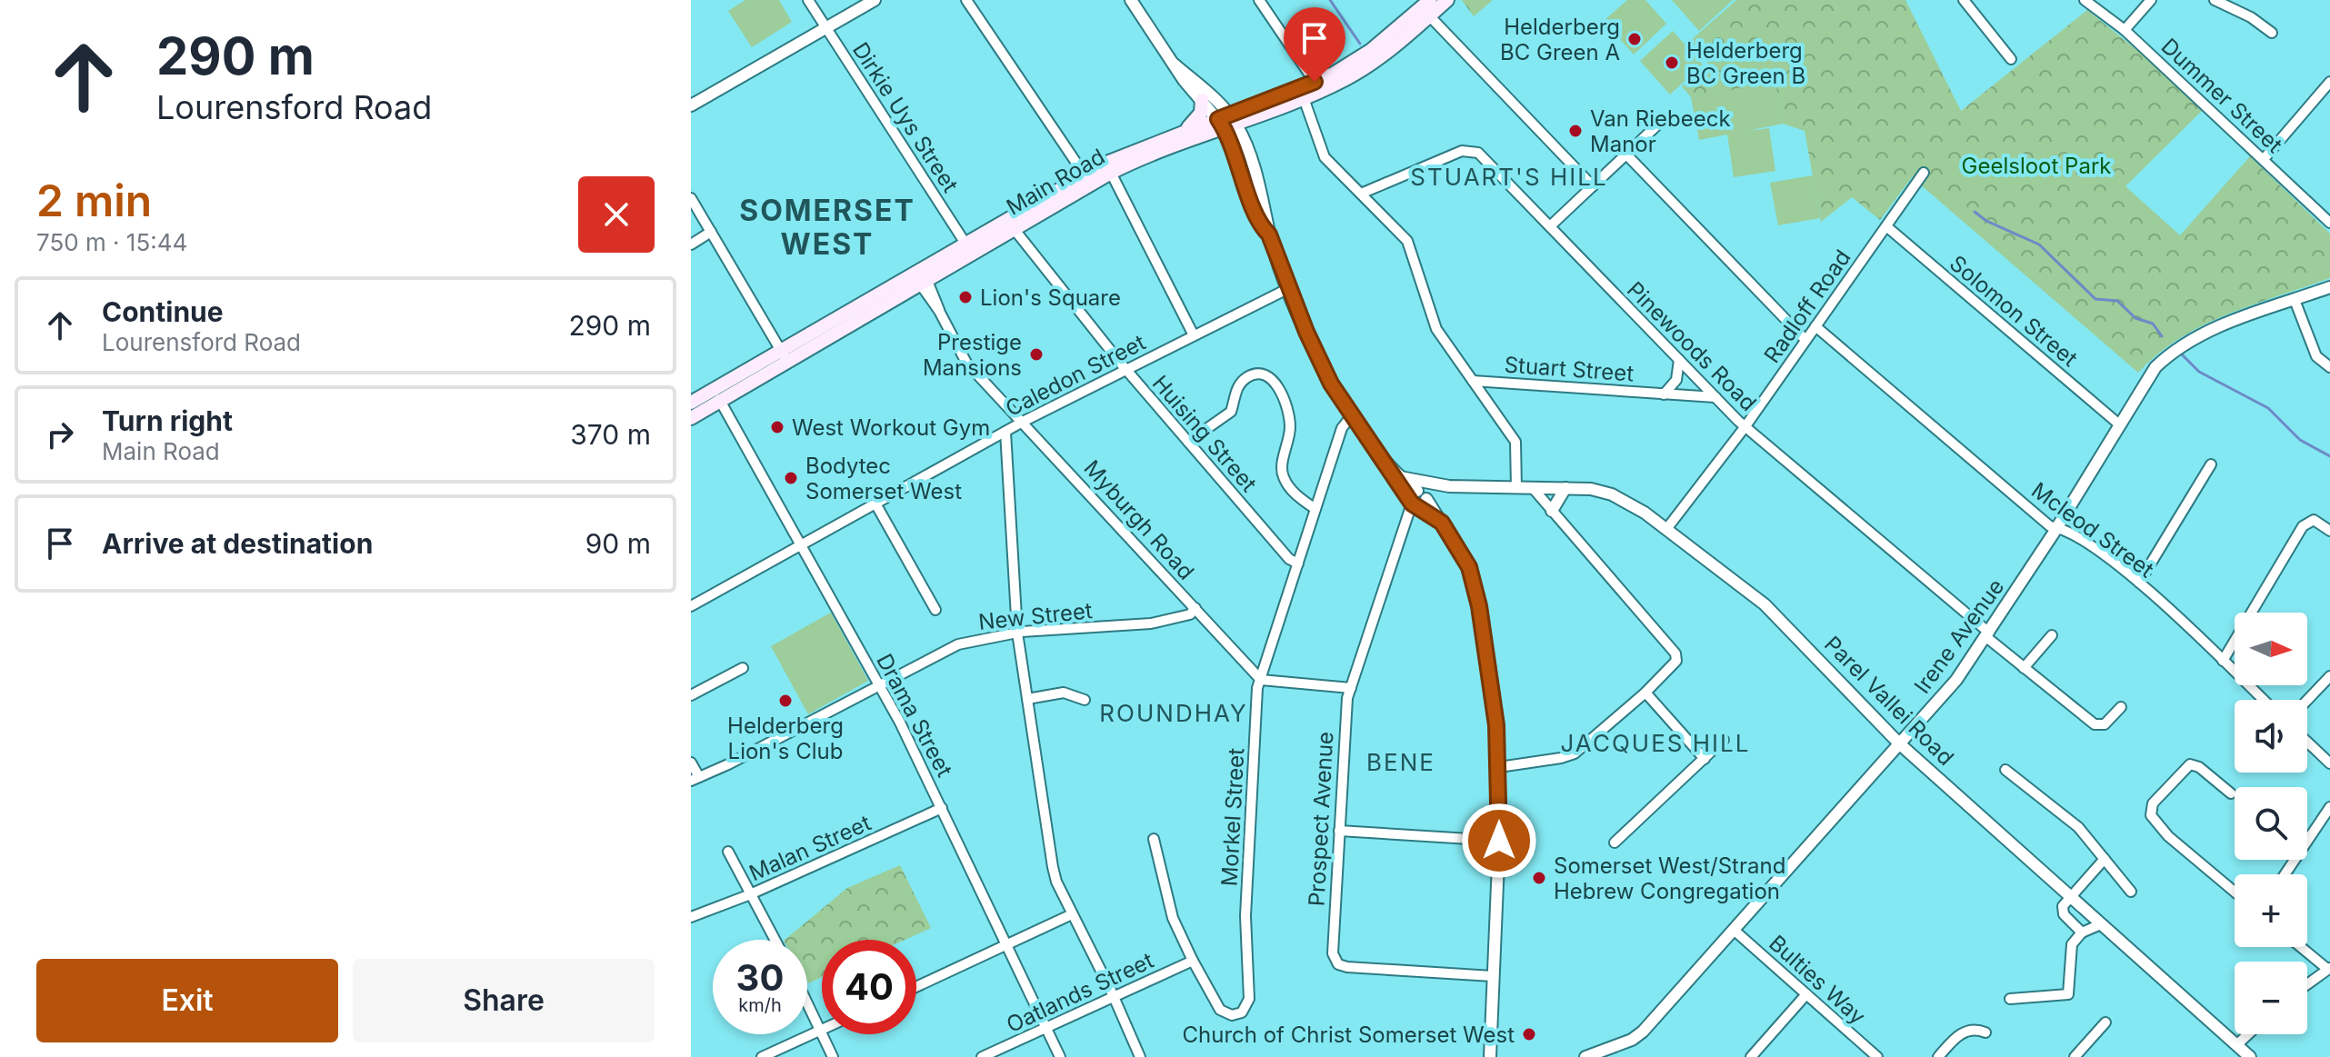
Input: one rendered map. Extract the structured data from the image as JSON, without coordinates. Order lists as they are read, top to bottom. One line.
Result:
{"streets":{"main road":["Main Road"],"street":["Dummer Street","Dirkie Uys Street","Radloff Road","Solomon Street","Pinewoods Road","Stuart Street","Caledon Street","Huising Street","Myburgh Road","Mcleod Street","New Street","Irene Avenue","Parel Vallei Road","Drama Street","Morkel Street","Prospect Avenue","Malan Street","Bulties Way","Oatlands Street"]},"crossings":[["Dirkie Uys Street","Main Road"],["Main Road","Huising Street"],["Main Road","Myburgh Road"],["Main Road","Drama Street"],["Radloff Road","Solomon Street"],["Radloff Road","Pinewoods Road"],["Radloff Road","Mcleod Street"],["Radloff Road","Parel Vallei Road"],["Solomon Street","Irene Avenue"],["Pinewoods Road","Stuart Street"],["Pinewoods Road","Irene Avenue"],["Caledon Street","Huising Street"],["Caledon Street","Myburgh Road"],["Caledon Street","Drama Street"],["Huising Street","Morkel Street"],["Myburgh Road","New Street"],["Myburgh Road","Morkel Street"],["Mcleod Street","Irene Avenue"],["New Street","Drama Street"],["Irene Avenue","Parel Vallei Road"],["Irene Avenue","Bulties Way"],["Parel Vallei Road","Prospect Avenue"],["Drama Street","Malan Street"],["Drama Street","Oatlands Street"],["Morkel Street","Oatlands Street"]],"districts":["STUART'S HILL","SOMERSET WEST","ROUNDHAY","JACQUES HILL","BENE"],"parks":["Geelsloot Park"],"places":["Helderberg BC Green A","Helderberg BC Green B","Van Riebeeck Manor","Lion's Square","Prestige Mansions","West Workout Gym","Bodytec Somerset West","Helderberg Lion's Club","Somerset West/Strand Hebrew Congregation","Church of Christ Somerset West"],"north":"right","page":{"turn":["290 m","Lourensford Road"],"heading":["2 min","750 m · 15:44"],"list":[{"name":"Continue","note":"Lourensford Road","value":"290 m"},{"name":"Turn right","note":"Main Road","value":"370 m"},{"name":"Arrive at destination","value":"90 m"}],"map_buttons":["+","−"],"speed":"30 km/h","limit":"40","buttons":["Exit","Share"]}}
